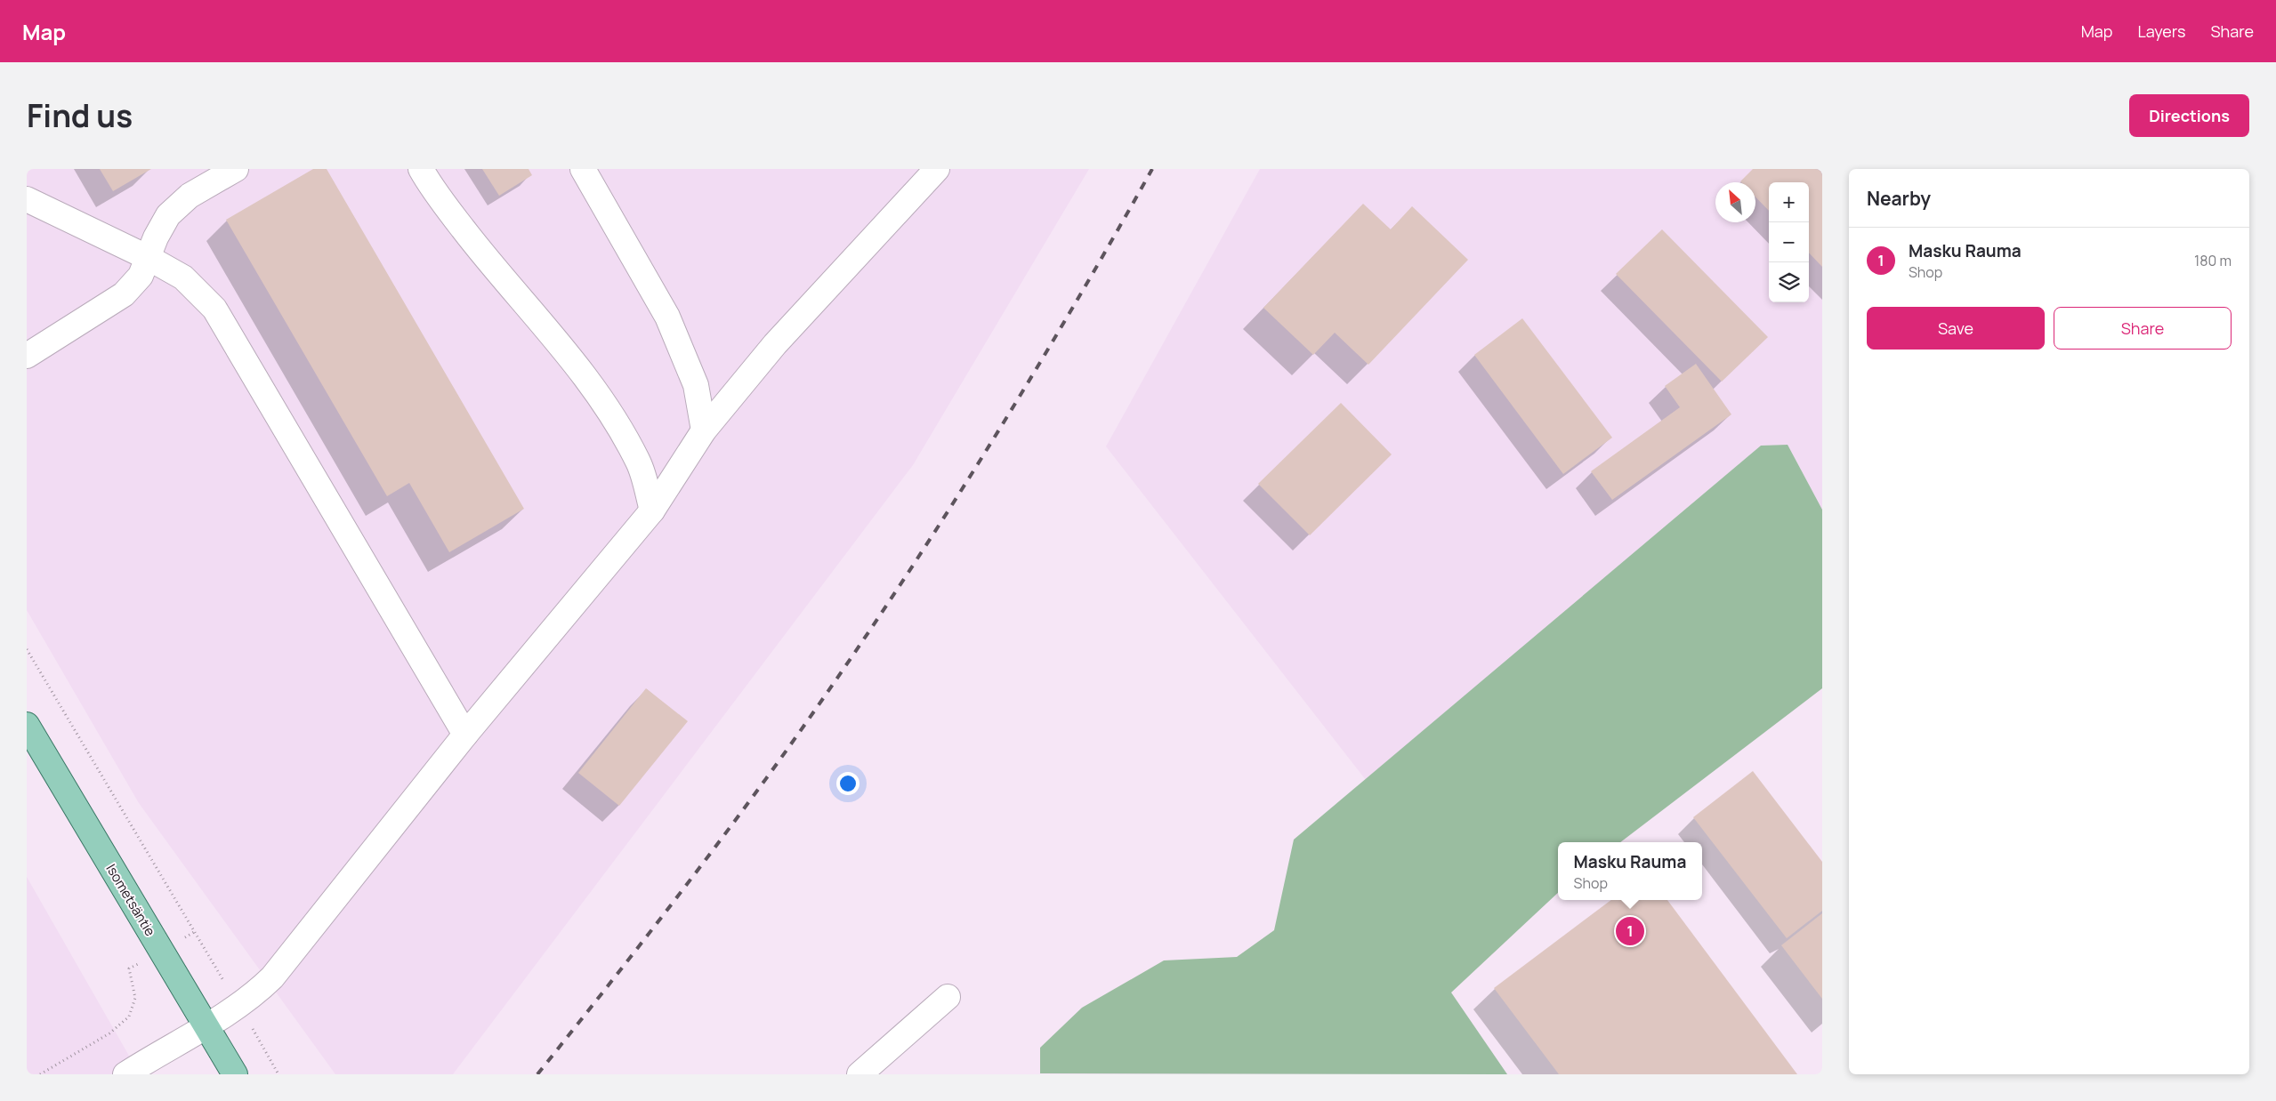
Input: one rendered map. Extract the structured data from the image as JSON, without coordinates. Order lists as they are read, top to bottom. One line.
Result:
{"streets":{"main road":["Isometsäntie"]},"north":"top left","page":{"header":"Map","nav":["Map","Layers","Share"],"title":"Find us","buttons":["Directions",["Save","Share"]],"heading":"Nearby","map_buttons":["+","−"],"list":[{"mark":"1","name":"Masku Rauma","note":"Shop","value":"180 m"}],"popup":["Masku Rauma","Shop"],"pins":"1"}}
